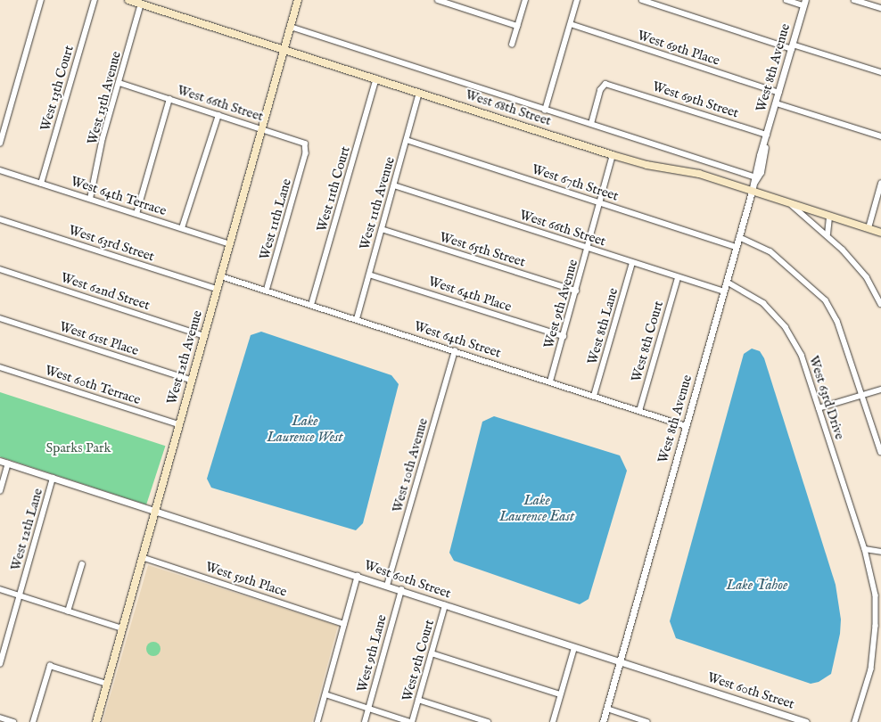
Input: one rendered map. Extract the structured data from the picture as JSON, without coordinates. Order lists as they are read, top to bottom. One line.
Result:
{"streets":{"main road":["West 68th Street","West 12th Avenue"],"street":["West 69th Place","West 8th Avenue","West 13th Court","West 13th Avenue","West 69th Street","West 66th Street","West 67th Street","West 11th Court","West 64th Terrace","West 11th Avenue","West 11th Lane","West 63rd Street","West 65th Street","West 62nd Street","West 64th Place","West 9th Avenue","West 8th Lane","West 61st Place","West 64th Street","West 8th Court","West 60th Terrace","West 63rd Drive","West 10th Avenue","West 12th Lane","West 59th Place","West 60th Street","West 9th Lane","West 9th Court"]},"crossings":[["West 69th Place","West 8th Avenue"],["West 8th Avenue","West 69th Street"],["West 8th Avenue","West 66th Street"],["West 8th Avenue","West 68th Street"],["West 8th Avenue","West 67th Street"],["West 8th Avenue","West 64th Street"],["West 8th Avenue","West 63rd Drive"],["West 8th Avenue","West 60th Street"],["West 13th Court","West 64th Terrace"],["West 13th Avenue","West 66th Street"],["West 13th Avenue","West 68th Street"],["West 13th Avenue","West 64th Terrace"],["West 69th Street","West 68th Street"],["West 66th Street","West 11th Avenue"],["West 66th Street","West 11th Lane"],["West 66th Street","West 9th Avenue"],["West 66th Street","West 8th Lane"],["West 66th Street","West 8th Court"],["West 66th Street","West 12th Avenue"],["West 68th Street","West 11th Court"],["West 68th Street","West 11th Avenue"],["West 68th Street","West 9th Avenue"],["West 68th Street","West 12th Avenue"],["West 67th Street","West 11th Avenue"],["West 67th Street","West 9th Avenue"],["West 11th Court","West 64th Street"],["West 64th Terrace","West 12th Avenue"],["West 11th Avenue","West 65th Street"],["West 11th Avenue","West 64th Place"],["West 11th Avenue","West 64th Street"],["West 11th Lane","West 64th Street"],["West 63rd Street","West 12th Avenue"],["West 65th Street","West 9th Avenue"],["West 62nd Street","West 12th Avenue"],["West 64th Place","West 9th Avenue"],["West 9th Avenue","West 64th Street"],["West 8th Lane","West 64th Street"],["West 61st Place","West 12th Avenue"],["West 64th Street","West 8th Court"],["West 64th Street","West 12th Avenue"],["West 64th Street","West 10th Avenue"],["West 12th Avenue","West 60th Terrace"],["West 12th Avenue","West 59th Place"],["West 12th Avenue","West 60th Street"],["West 10th Avenue","West 60th Street"],["West 12th Lane","West 60th Street"],["West 60th Street","West 9th Lane"],["West 60th Street","West 9th Court"]],"water":["Lake Laurence West","Lake Laurence East","Lake Tahoe"],"parks":["Sparks Park"]}
